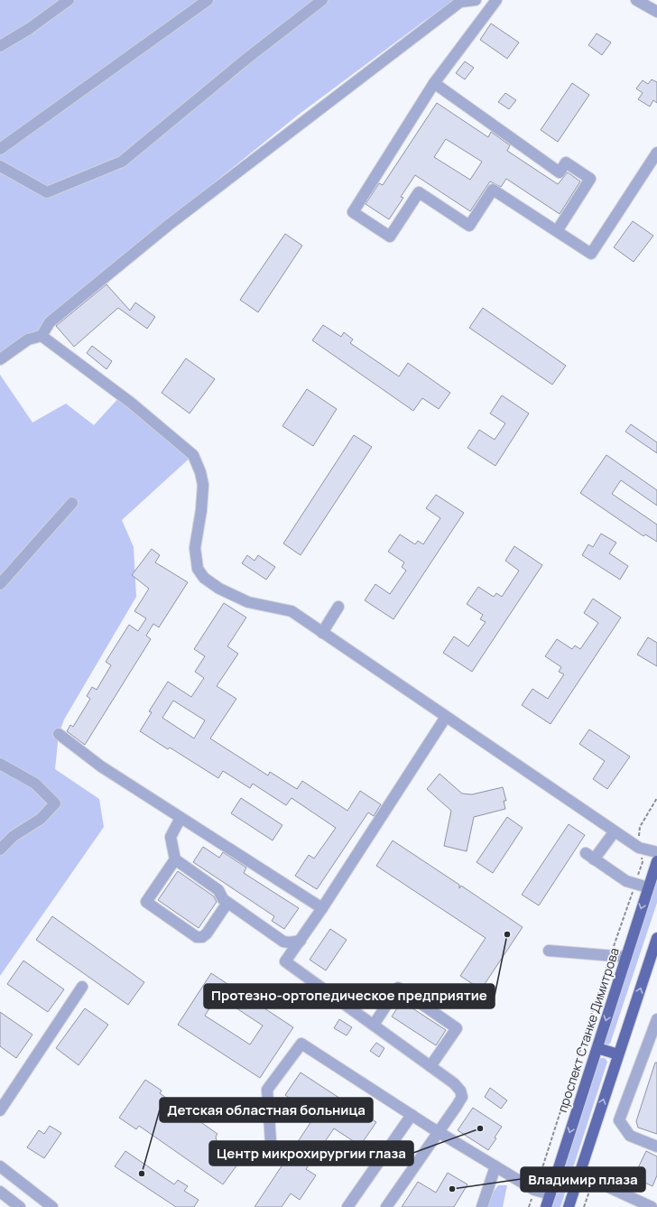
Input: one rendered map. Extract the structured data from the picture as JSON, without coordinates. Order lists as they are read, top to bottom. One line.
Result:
{"streets":{"main road":["проспект Станке Димитрова"]},"places":["Протезно-ортопедическое предприятие","Центр микрохирургии глаза","Детская областная больница","Владимир плаза"]}
